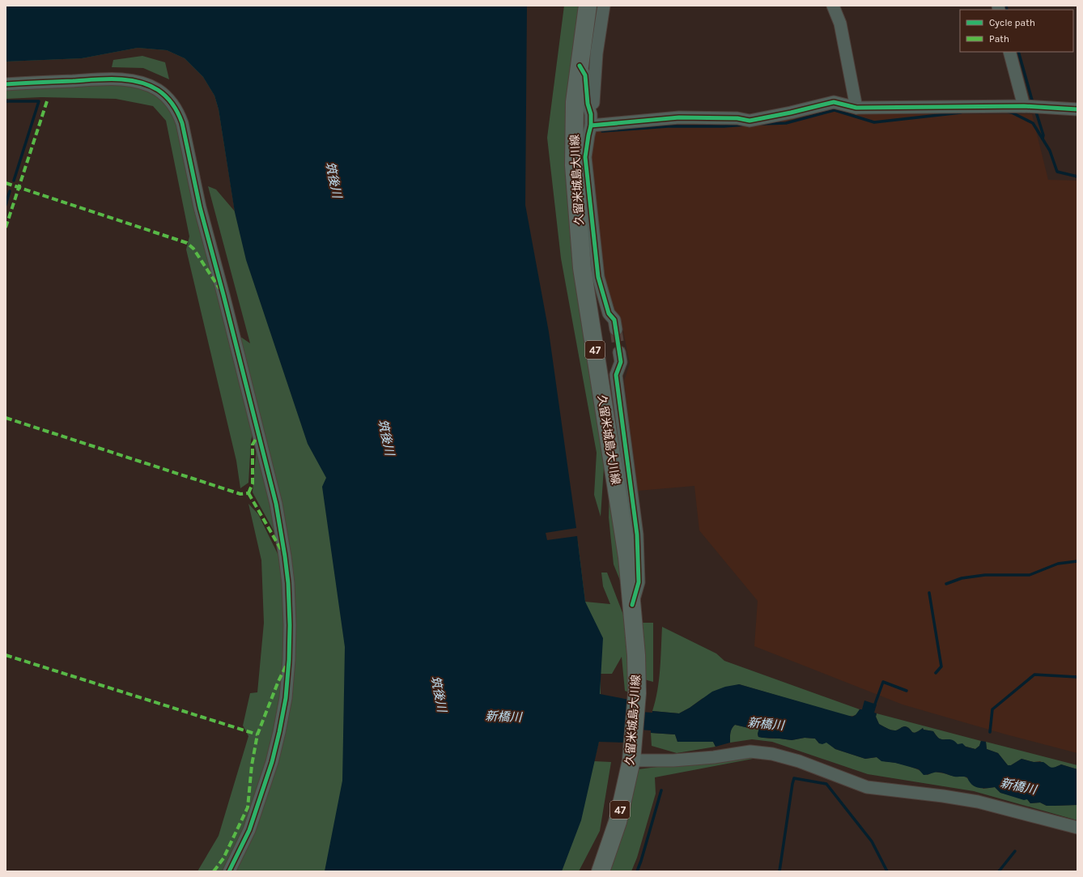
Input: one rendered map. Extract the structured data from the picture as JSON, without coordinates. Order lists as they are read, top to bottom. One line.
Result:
{"streets":{"main road":["久留米城島大川線","47"]},"water":["筑後川","新橋川"],"legend":["Cycle path","Path"]}
